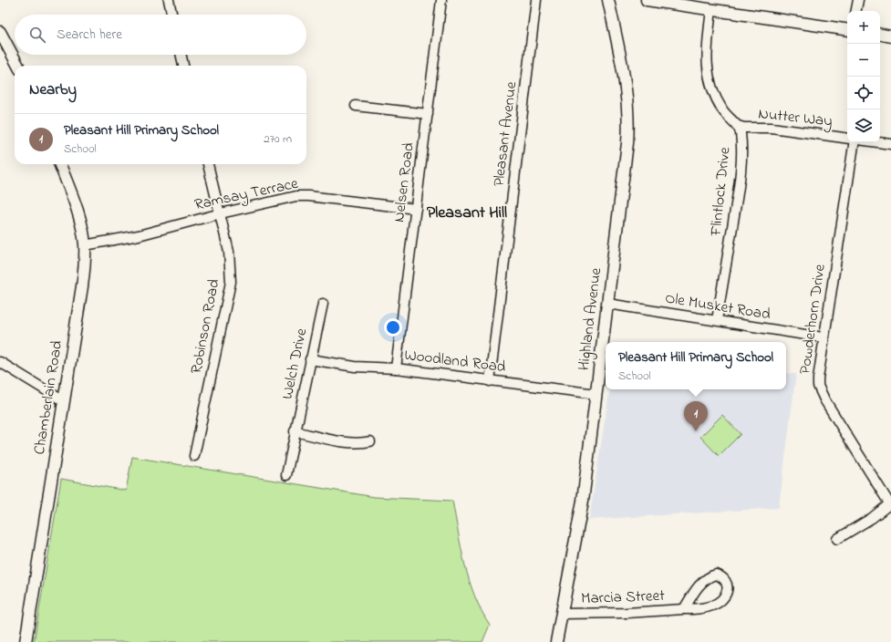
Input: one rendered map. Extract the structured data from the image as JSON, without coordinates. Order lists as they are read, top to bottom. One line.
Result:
{"streets":{"street":["Nutter Way","Pleasant Avenue","Nelsen Road","Flintlock Drive","Ramsay Terrace","Ole Musket Road","Highland Avenue","Powderhorn Drive","Robinson Road","Woodland Road","Welch Drive","Chamberlain Road","Marcia Street"]},"crossings":[["Nutter Way","Flintlock Drive"],["Pleasant Avenue","Woodland Road"],["Nelsen Road","Ramsay Terrace"],["Nelsen Road","Woodland Road"],["Flintlock Drive","Ole Musket Road"],["Ramsay Terrace","Robinson Road"],["Ramsay Terrace","Chamberlain Road"],["Ole Musket Road","Highland Avenue"],["Ole Musket Road","Powderhorn Drive"],["Highland Avenue","Woodland Road"],["Highland Avenue","Marcia Street"],["Woodland Road","Welch Drive"]],"districts":["Pleasant Hill"],"page":{"map_buttons":["+","−"],"search":"Search here","heading":"Nearby","list":[{"mark":"1","name":"Pleasant Hill Primary School","note":"School","value":"270 m"}],"popup":["Pleasant Hill Primary School","School"],"pins":"1"}}
